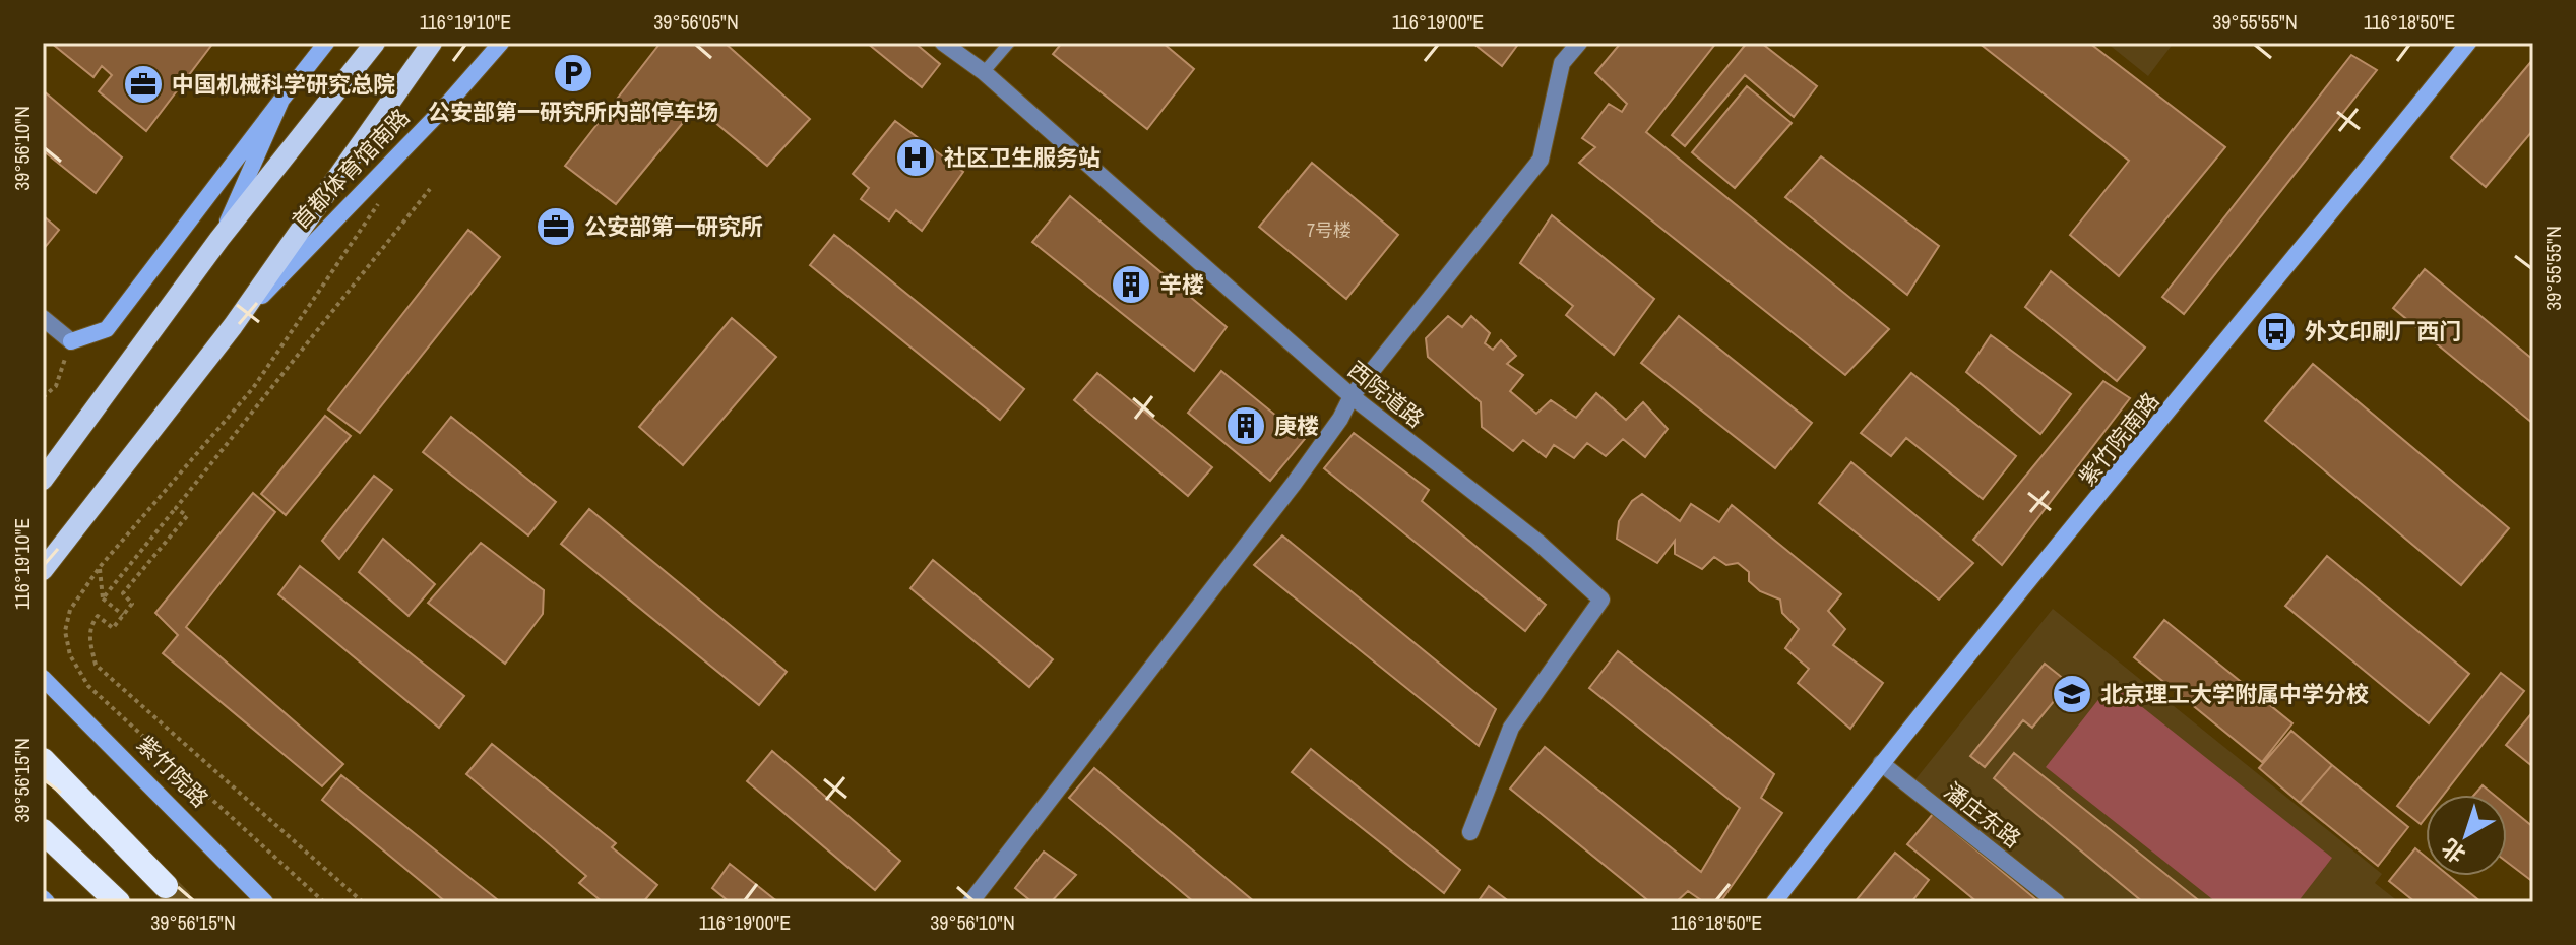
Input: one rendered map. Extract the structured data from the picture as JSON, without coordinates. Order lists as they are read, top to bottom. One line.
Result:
{"streets":{"main road":["首都体育馆南路"],"street":["西院道路","紫竹院南路","紫竹院路","潘庄东路"]},"crossings":[["紫竹院南路","潘庄东路"]],"places":{"parking":["公安部第一研究所内部停车场"],"office":["中国机械科学研究总院","公安部第一研究所"],"hospital":["社区卫生服务站"],"building":["辛楼","庚楼"],"bus stop":["外文印刷厂西门"],"school or university":["北京理工大学附属中学分校"]},"house_numbers":["7号楼"],"north":"bottom left","coordinates":["116°19'10\"E","39°56'05\"N","116°19'00\"E","39°55'55\"N","116°18'50\"E","39°56'10\"N","39°56'15\"N"]}
